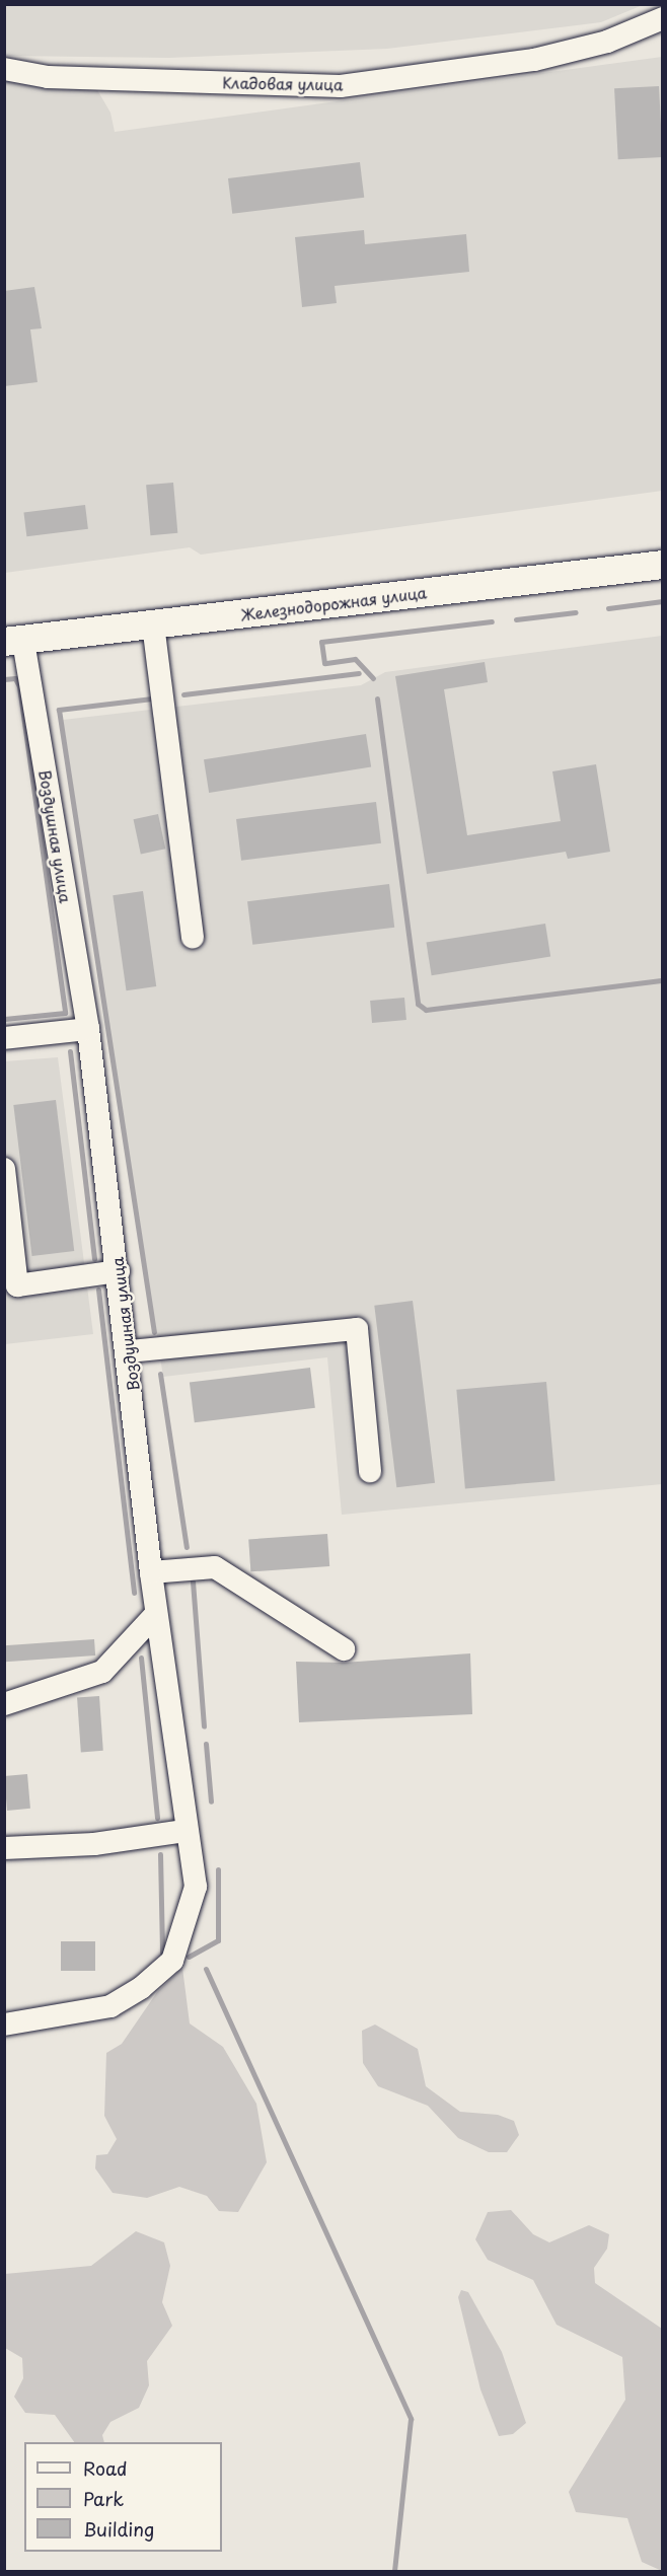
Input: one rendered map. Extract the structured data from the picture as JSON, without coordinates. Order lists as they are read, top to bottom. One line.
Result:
{"streets":{"main road":["Железнодорожная улица"],"street":["Кладовая улица","Воздушная улица"]},"crossings":[["Железнодорожная улица","Воздушная улица"]],"legend":["Road","Park","Building"]}
